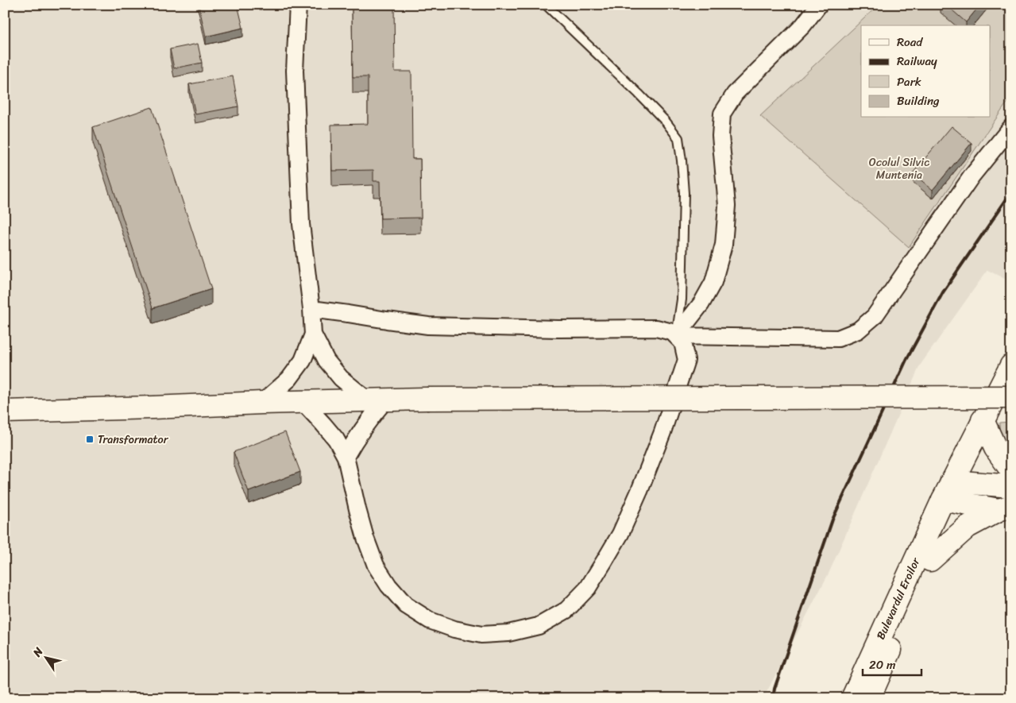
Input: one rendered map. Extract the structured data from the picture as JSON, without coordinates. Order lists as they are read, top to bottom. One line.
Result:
{"streets":{"main road":["Bulevardul Eroilor"]},"parks":["Ocolul Silvic Muntenia"],"places":{"transit":["Transformator"]},"legend":["Road","Railway","Park","Building"],"scale_bar":"20 m","north":"top left"}
